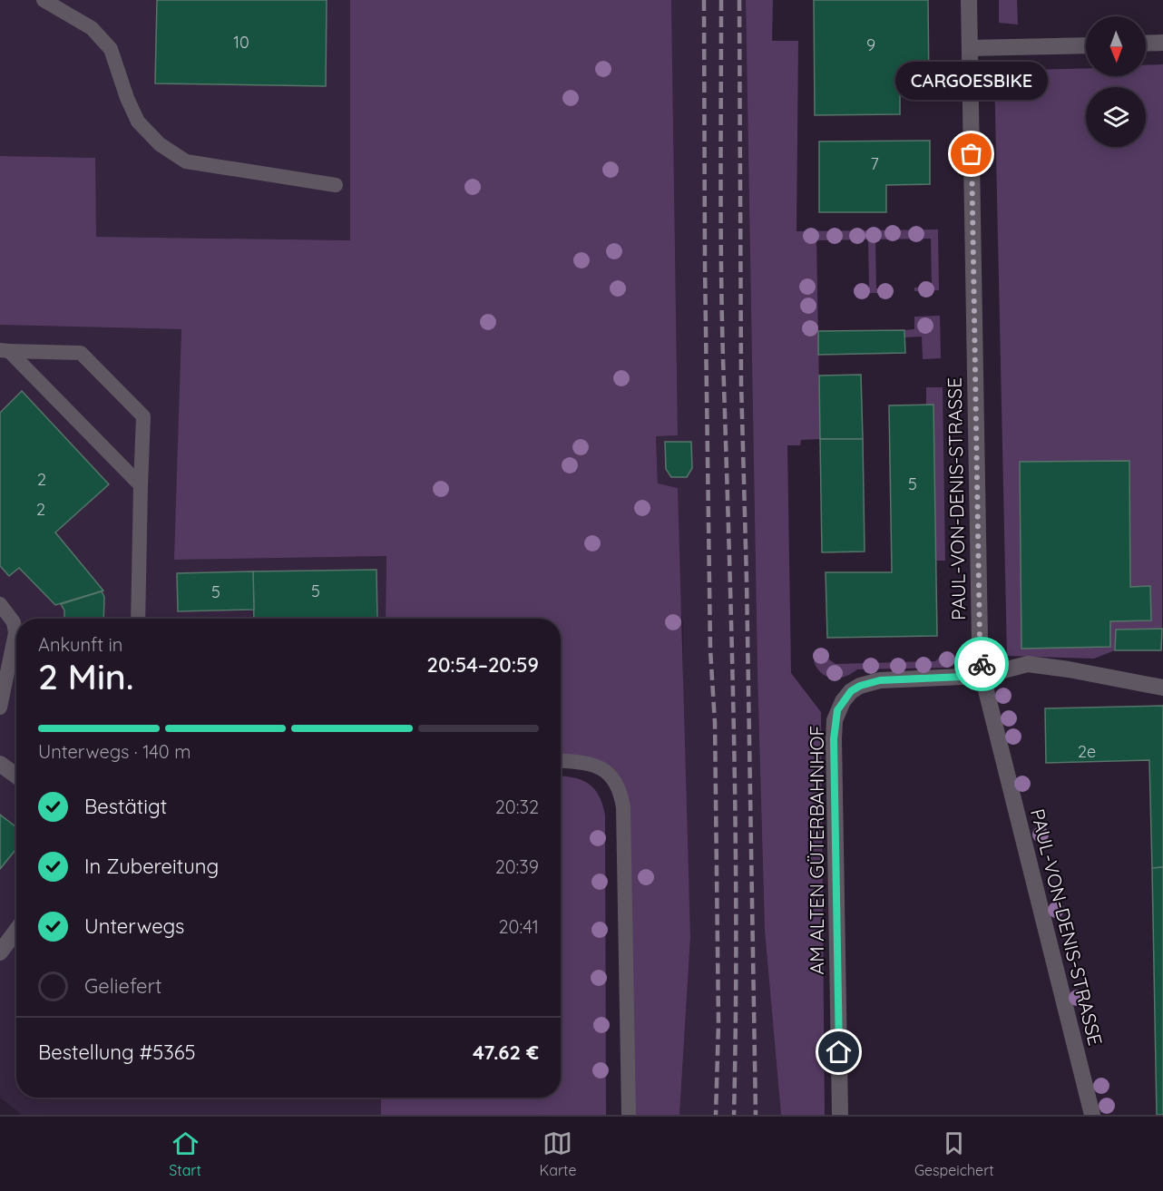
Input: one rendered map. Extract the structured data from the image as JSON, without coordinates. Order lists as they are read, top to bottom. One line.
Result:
{"streets":{"street":["PAUL-VON-DENIS-STRASSE","AM ALTEN GÜTERBAHNHOF"]},"crossings":[["PAUL-VON-DENIS-STRASSE","AM ALTEN GÜTERBAHNHOF"]],"places":["CARGOESBIKE"],"house_numbers":["10","9","7","2","5","2","5","5","2e"],"north":"bottom","page":{"bubble":"CARGOESBIKE","heading":["2 Min.","Ankunft in","20:54–20:59"],"panel":["Bestellung #5365","47.62 €"],"bar":"Unterwegs · 140 m","list":[["Bestätigt","20:32"],["In Zubereitung","20:39"],["Unterwegs","20:41"],"Geliefert"],"tabs":["Start","Karte","Gespeichert"]}}
